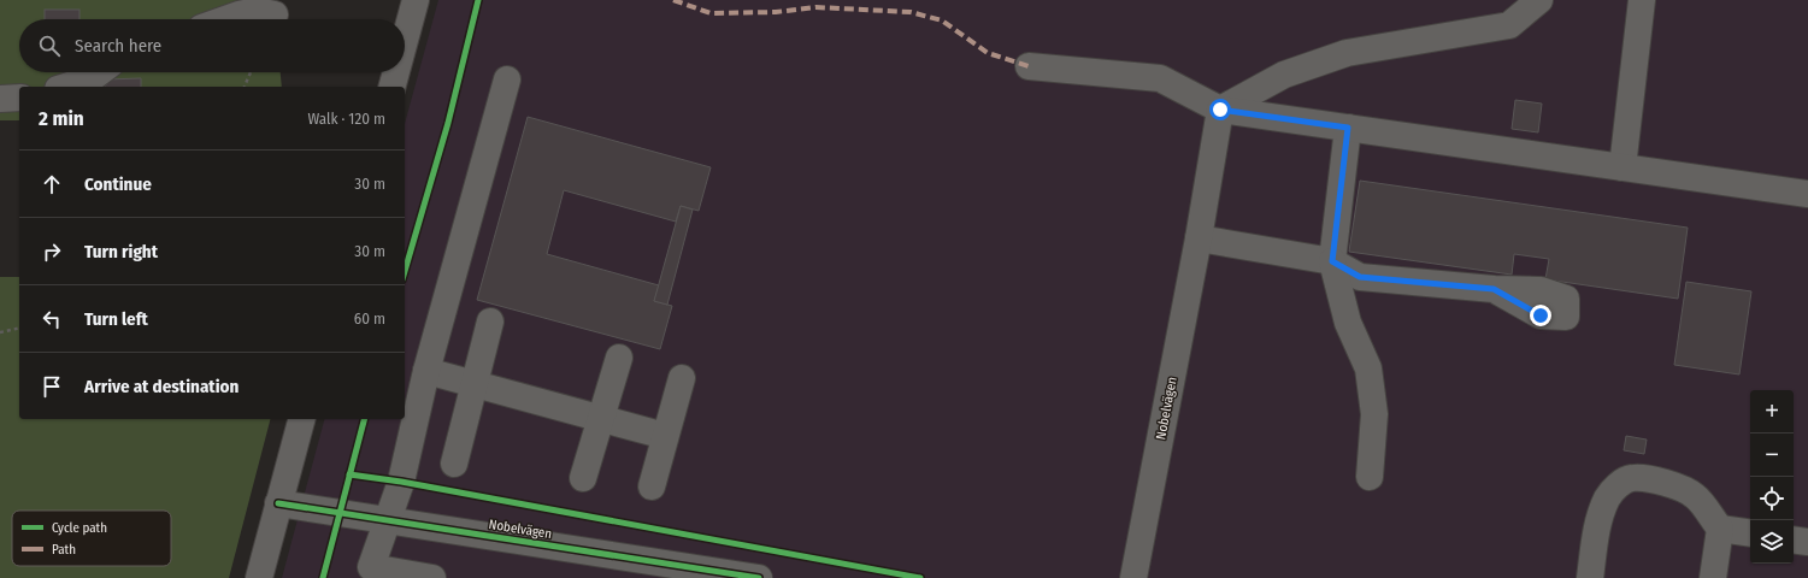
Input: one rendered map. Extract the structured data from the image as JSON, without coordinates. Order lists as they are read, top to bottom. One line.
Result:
{"streets":{"street":["Nobelvägen"]},"legend":["Cycle path","Path"],"page":{"search":"Search here","heading":["2 min","Walk · 120 m"],"list":[["Continue","30 m"],["Turn right","30 m"],["Turn left","60 m"],"Arrive at destination"],"map_buttons":["+","−"]}}
